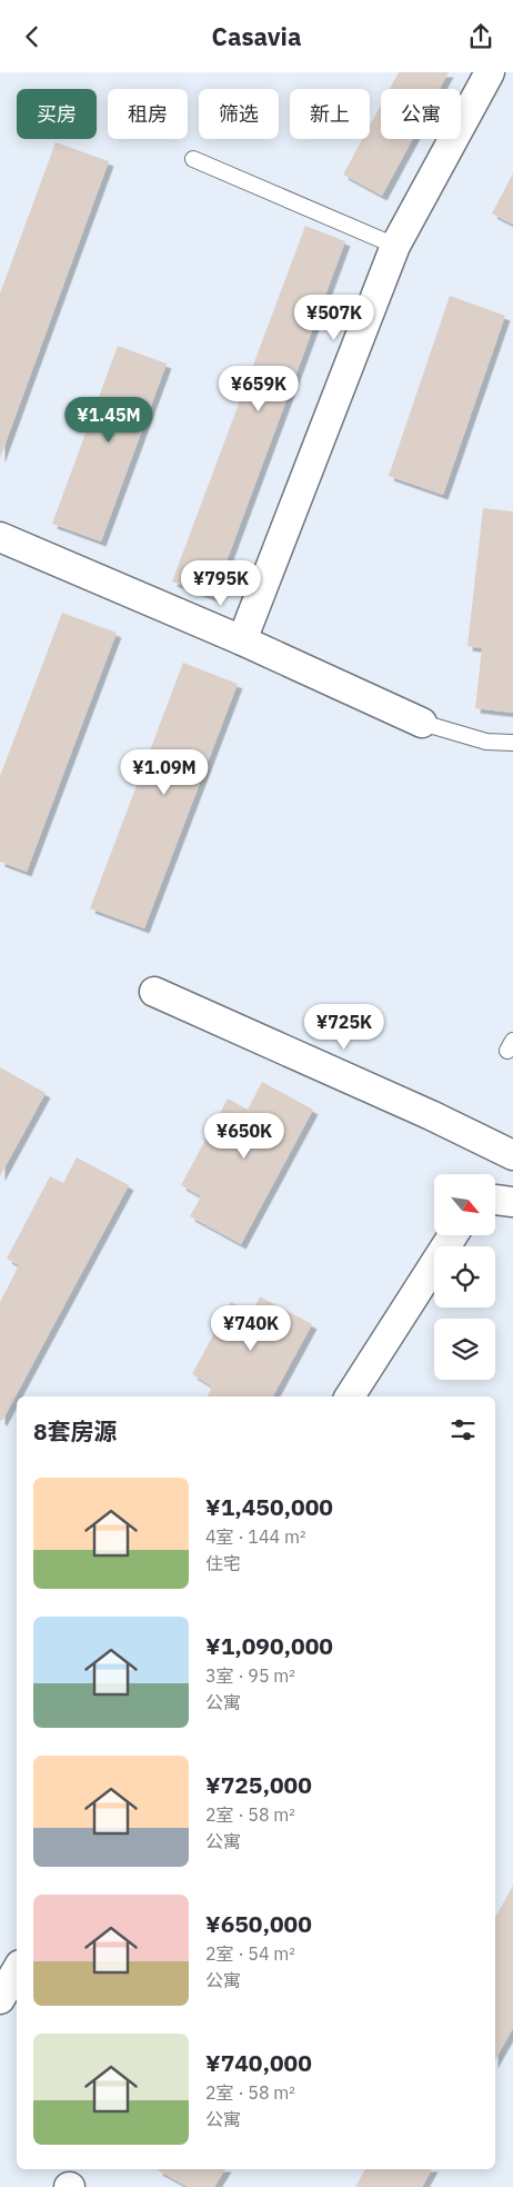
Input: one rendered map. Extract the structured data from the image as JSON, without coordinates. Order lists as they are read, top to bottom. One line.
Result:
{"north":"bottom right","page":{"header":"Casavia","chip":["买房","租房","筛选","新上","公寓"],"price":["¥507K","¥659K","¥1.45M","¥795K","¥1.09M","¥725K","¥650K","¥740K"],"heading":"8套房源","list":[{"name":"¥1,450,000","note":"4室 · 144 m² · 住宅"},{"name":"¥1,090,000","note":"3室 · 95 m² · 公寓"},{"name":"¥725,000","note":"2室 · 58 m² · 公寓"},{"name":"¥650,000","note":"2室 · 54 m² · 公寓"},{"name":"¥740,000","note":"2室 · 58 m² · 公寓"}]}}
